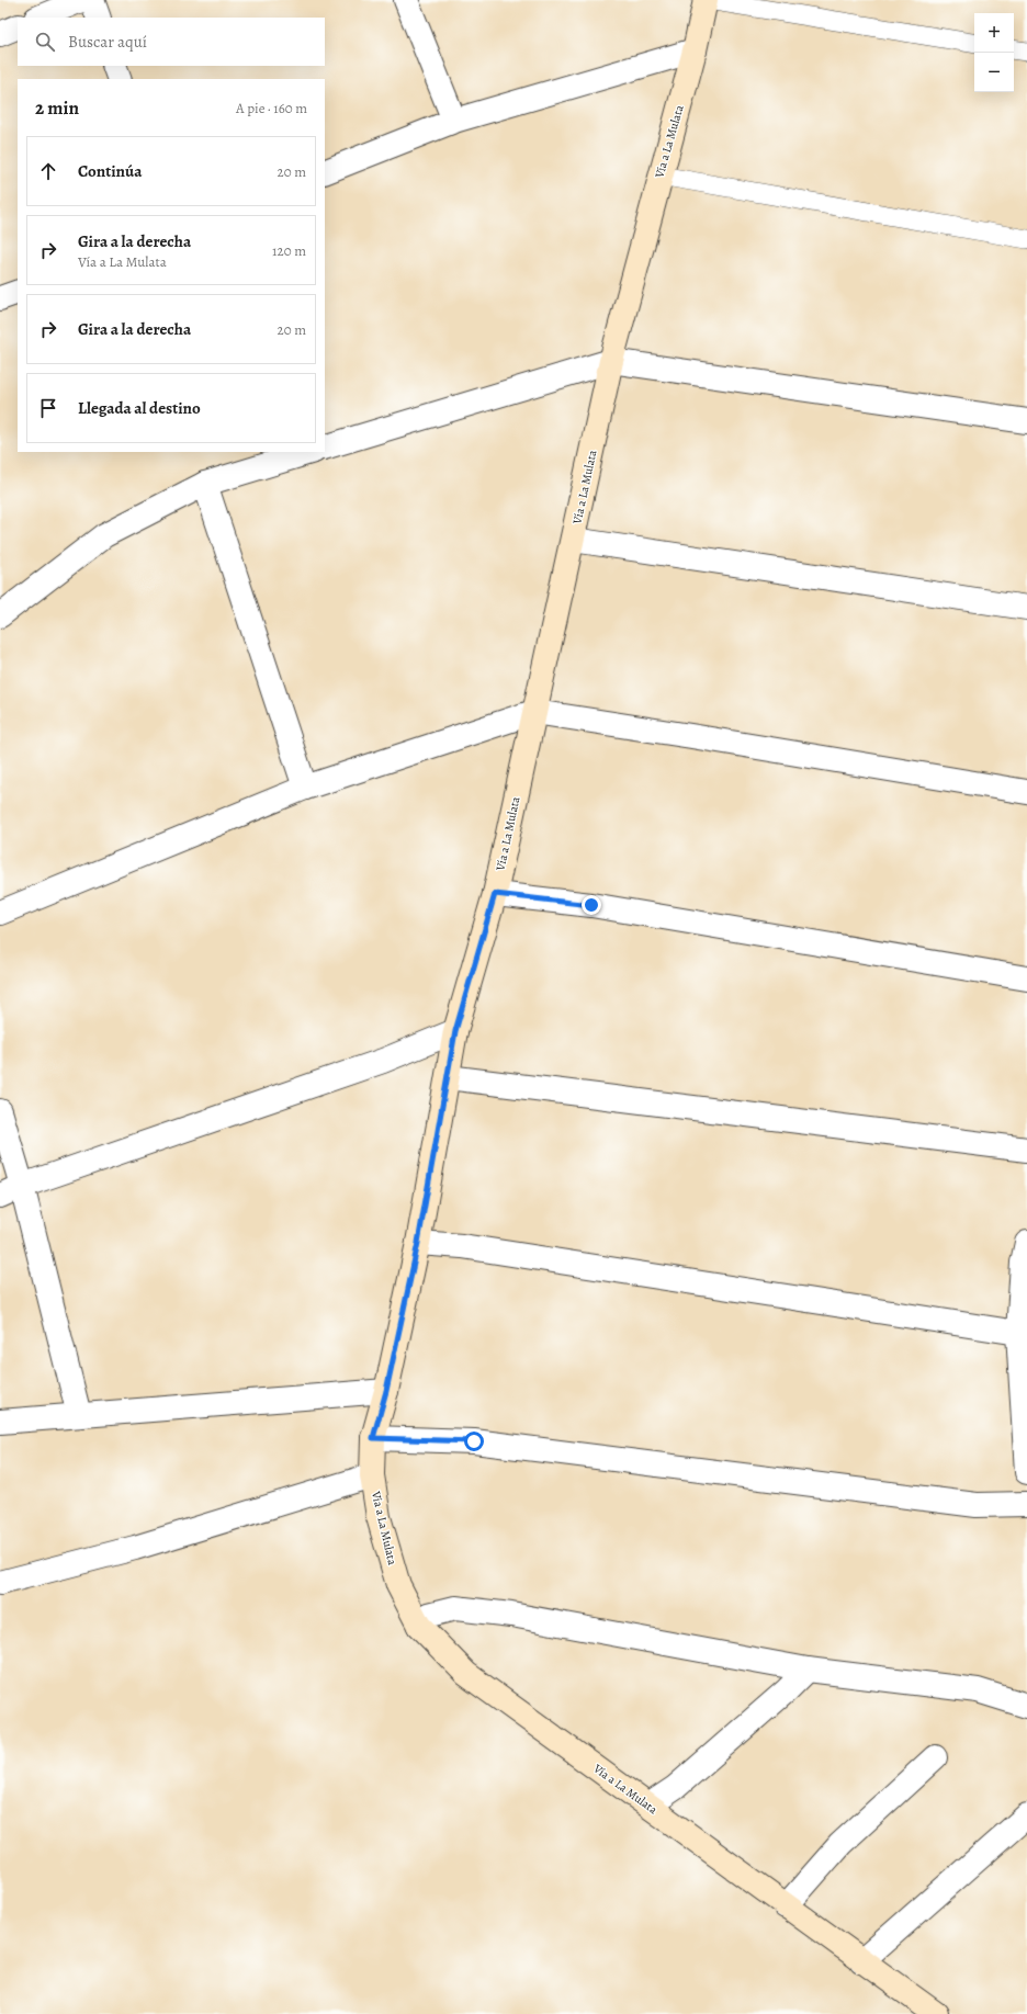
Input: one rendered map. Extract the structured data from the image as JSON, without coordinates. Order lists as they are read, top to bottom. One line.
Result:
{"streets":{"street":["Vía a La Mulata"]},"page":{"map_buttons":["+","−"],"search":"Buscar aquí","heading":["2 min","A pie · 160 m"],"list":[["Continúa","20 m"],["Gira a la derecha","Vía a La Mulata","120 m"],["Gira a la derecha","20 m"],"Llegada al destino"]}}
